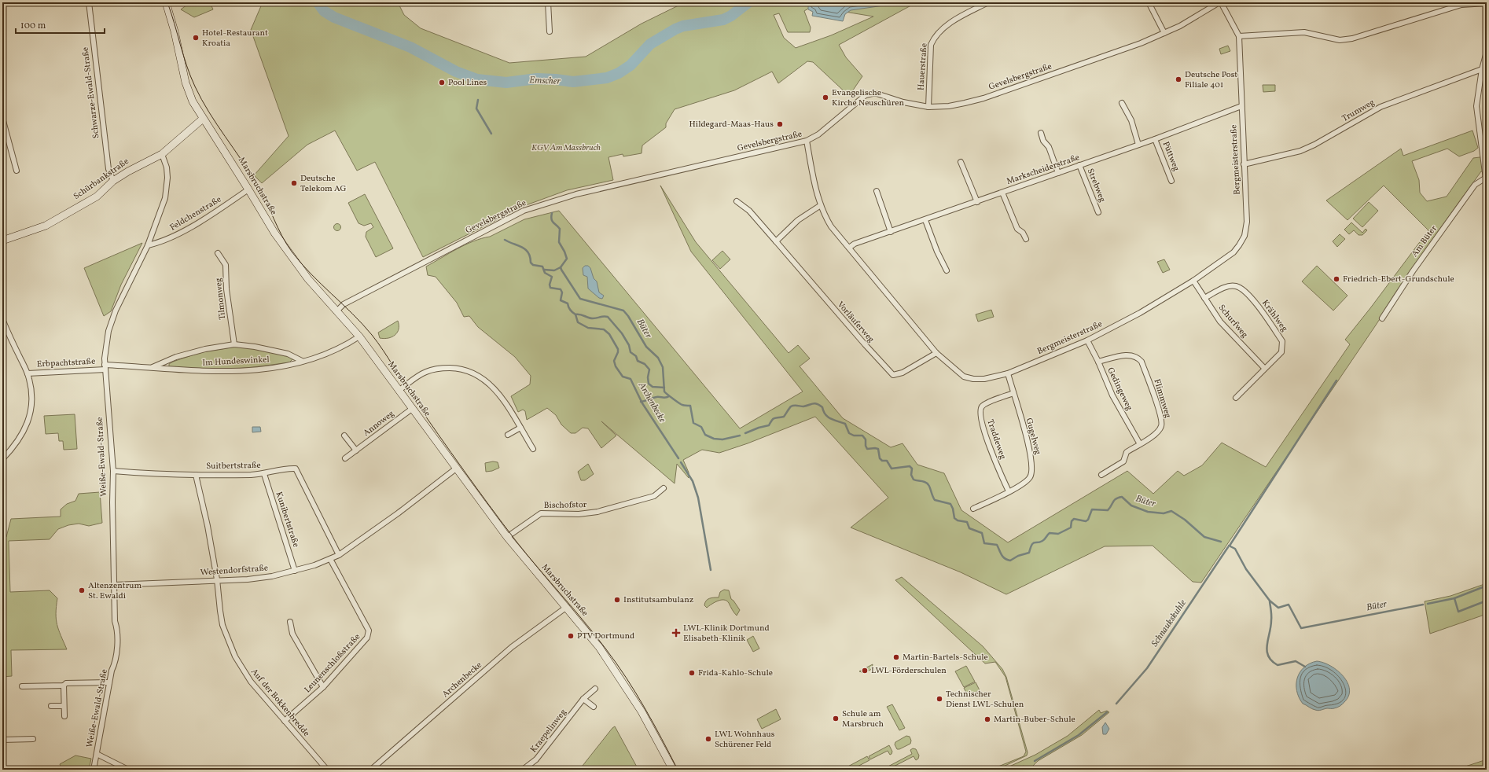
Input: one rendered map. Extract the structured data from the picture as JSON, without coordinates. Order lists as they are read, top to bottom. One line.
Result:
{"streets":{"street":["Hauerstraße","Gevelsbergstraße","Schwarze-Ewald-Straße","Trumweg","Püttweg","Bergmeisterstraße","Markscheiderstraße","Schürbankstraße","Strebweg","Marsbruchstraße","Feldchenstraße","Am Büter","Tilmonweg","Krählweg","Schurfweg","Vorläuferweg","Im Hundeswinkel","Erbpachtstraße","Gedingeweg","Flimmweg","Annoweg","Gugelweg","Traddeweg","Weiße-Ewald-Straße","Suitbertstraße","Bischofstor","Kunibertstraße","Westendorfstraße","Leunenschloßstraße","Archenbecke","Auf der Bokkenbredde","Kraepelinweg"]},"crossings":[["Hauerstraße","Gevelsbergstraße"],["Gevelsbergstraße","Bergmeisterstraße"],["Gevelsbergstraße","Marsbruchstraße"],["Schwarze-Ewald-Straße","Schürbankstraße"],["Trumweg","Bergmeisterstraße"],["Püttweg","Markscheiderstraße"],["Bergmeisterstraße","Markscheiderstraße"],["Bergmeisterstraße","Schurfweg"],["Bergmeisterstraße","Vorläuferweg"],["Bergmeisterstraße","Gedingeweg"],["Bergmeisterstraße","Gugelweg"],["Markscheiderstraße","Strebweg"],["Schürbankstraße","Marsbruchstraße"],["Schürbankstraße","Weiße-Ewald-Straße"],["Marsbruchstraße","Feldchenstraße"],["Marsbruchstraße","Im Hundeswinkel"],["Marsbruchstraße","Annoweg"],["Marsbruchstraße","Bischofstor"],["Marsbruchstraße","Westendorfstraße"],["Marsbruchstraße","Archenbecke"],["Feldchenstraße","Weiße-Ewald-Straße"],["Tilmonweg","Im Hundeswinkel"],["Krählweg","Schurfweg"],["Im Hundeswinkel","Erbpachtstraße"],["Im Hundeswinkel","Weiße-Ewald-Straße"],["Erbpachtstraße","Weiße-Ewald-Straße"],["Gedingeweg","Flimmweg"],["Gugelweg","Traddeweg"],["Weiße-Ewald-Straße","Suitbertstraße"],["Weiße-Ewald-Straße","Westendorfstraße"],["Suitbertstraße","Kunibertstraße"],["Suitbertstraße","Westendorfstraße"],["Suitbertstraße","Auf der Bokkenbredde"],["Kunibertstraße","Westendorfstraße"],["Westendorfstraße","Leunenschloßstraße"],["Westendorfstraße","Auf der Bokkenbredde"],["Leunenschloßstraße","Auf der Bokkenbredde"]],"water":["Emscher","Büter","Archenbecke","Schnaukskuhle"],"parks":["KGV Am Massbruch"],"places":{"other":["Hotel-Restaurant Kroatia","Deutsche Post Filiale 401","Pool Lines","Evangelische Kirche Neuschüren","Hildegard-Maas-Haus","Deutsche Telekom AG","Friedrich-Ebert-Grundschule","Altenzentrum St. Ewaldi","Institutsambulanz","PTV Dortmund","Martin-Bartels-Schule","LWL-Förderschulen","Frida-Kahlo-Schule","Technischer Dienst LWL-Schulen","Schule am Marsbruch","Martin-Buber-Schule","LWL Wohnhaus Schürener Feld"],"health":["LWL-Klinik Dortmund Elisabeth-Klinik"]},"scale_bar":"100 m"}
